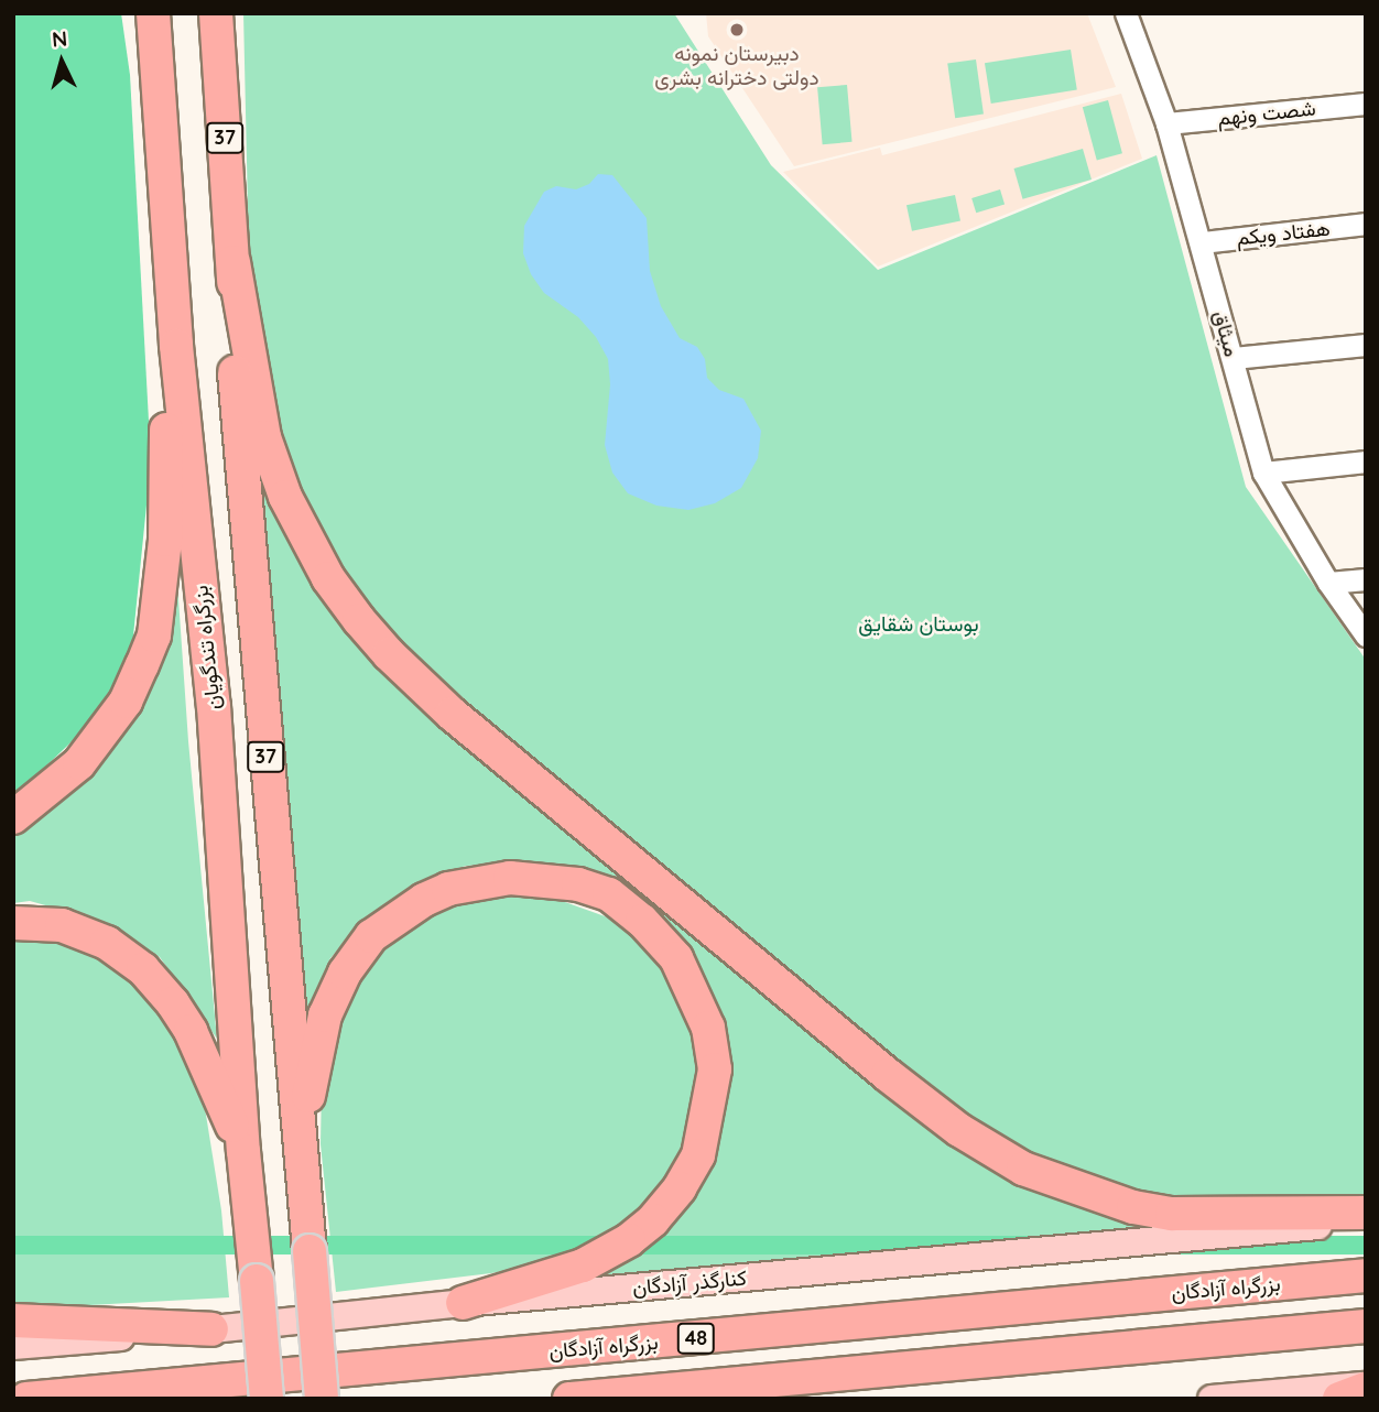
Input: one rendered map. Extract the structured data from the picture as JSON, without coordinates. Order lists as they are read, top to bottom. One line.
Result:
{"streets":{"highway":["37","بزرگراه تندگویان","بزرگراه آزادگان","48"],"main road":["کنارگذر آزادگان"],"street":["شصت ونهم","هفتاد ویکم","میثاق"]},"crossings":[["شصت ونهم","میثاق"],["هفتاد ویکم","میثاق"]],"parks":["بوستان شقایق"],"places":["دبیرستان نمونه دولتی دخترانه بشری"],"north":"top"}
